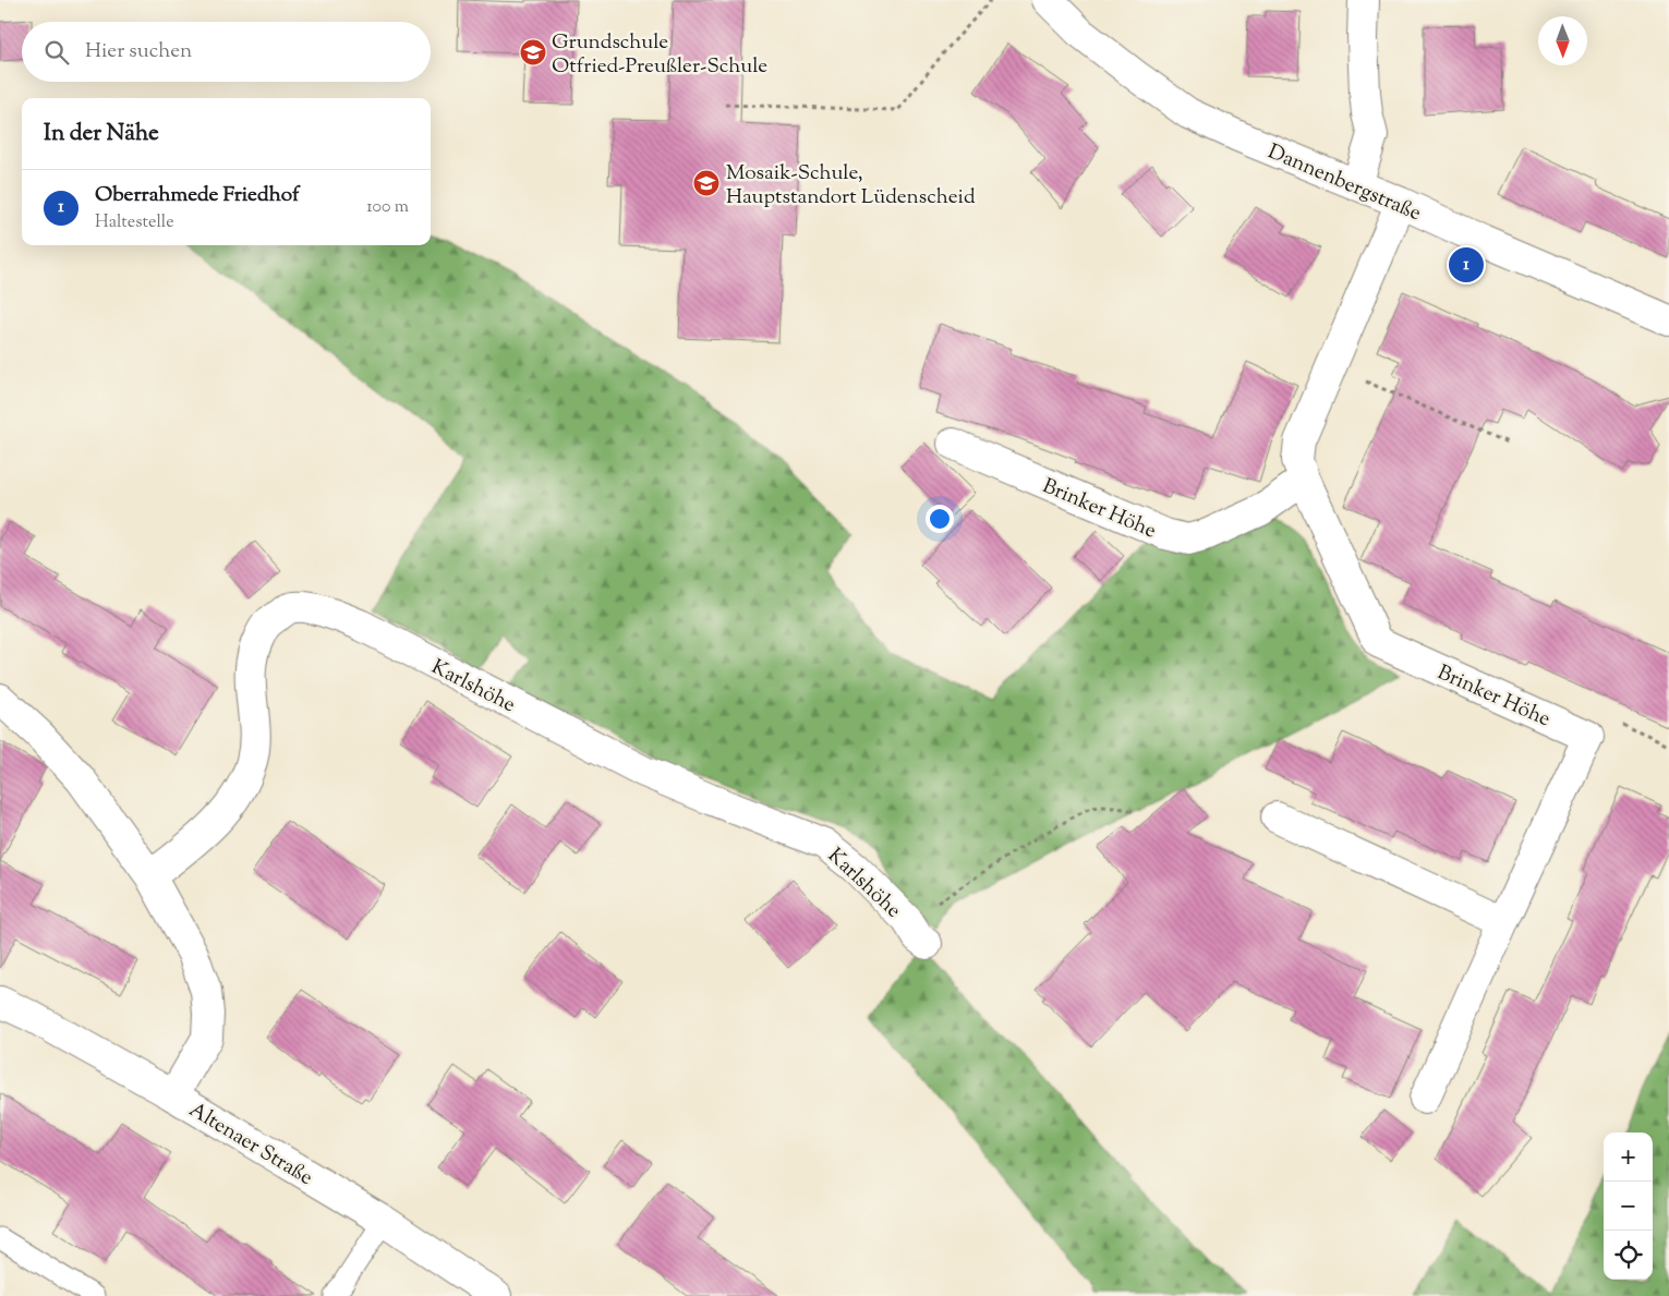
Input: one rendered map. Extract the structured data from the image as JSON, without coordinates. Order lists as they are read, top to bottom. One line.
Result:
{"streets":{"street":["Dannenbergstraße","Brinker Höhe","Karlshöhe","Altenaer Straße"]},"crossings":[["Dannenbergstraße","Brinker Höhe"]],"places":{"school or university":["Grundschule Otfried-Preußler-Schule","Mosaik-Schule, Hauptstandort Lüdenscheid"]},"north":"bottom","page":{"search":"Hier suchen","heading":"In der Nähe","list":[{"mark":"1","name":"Oberrahmede Friedhof","note":"Haltestelle","value":"100 m"}],"pins":"1","map_buttons":["+","−"]}}
